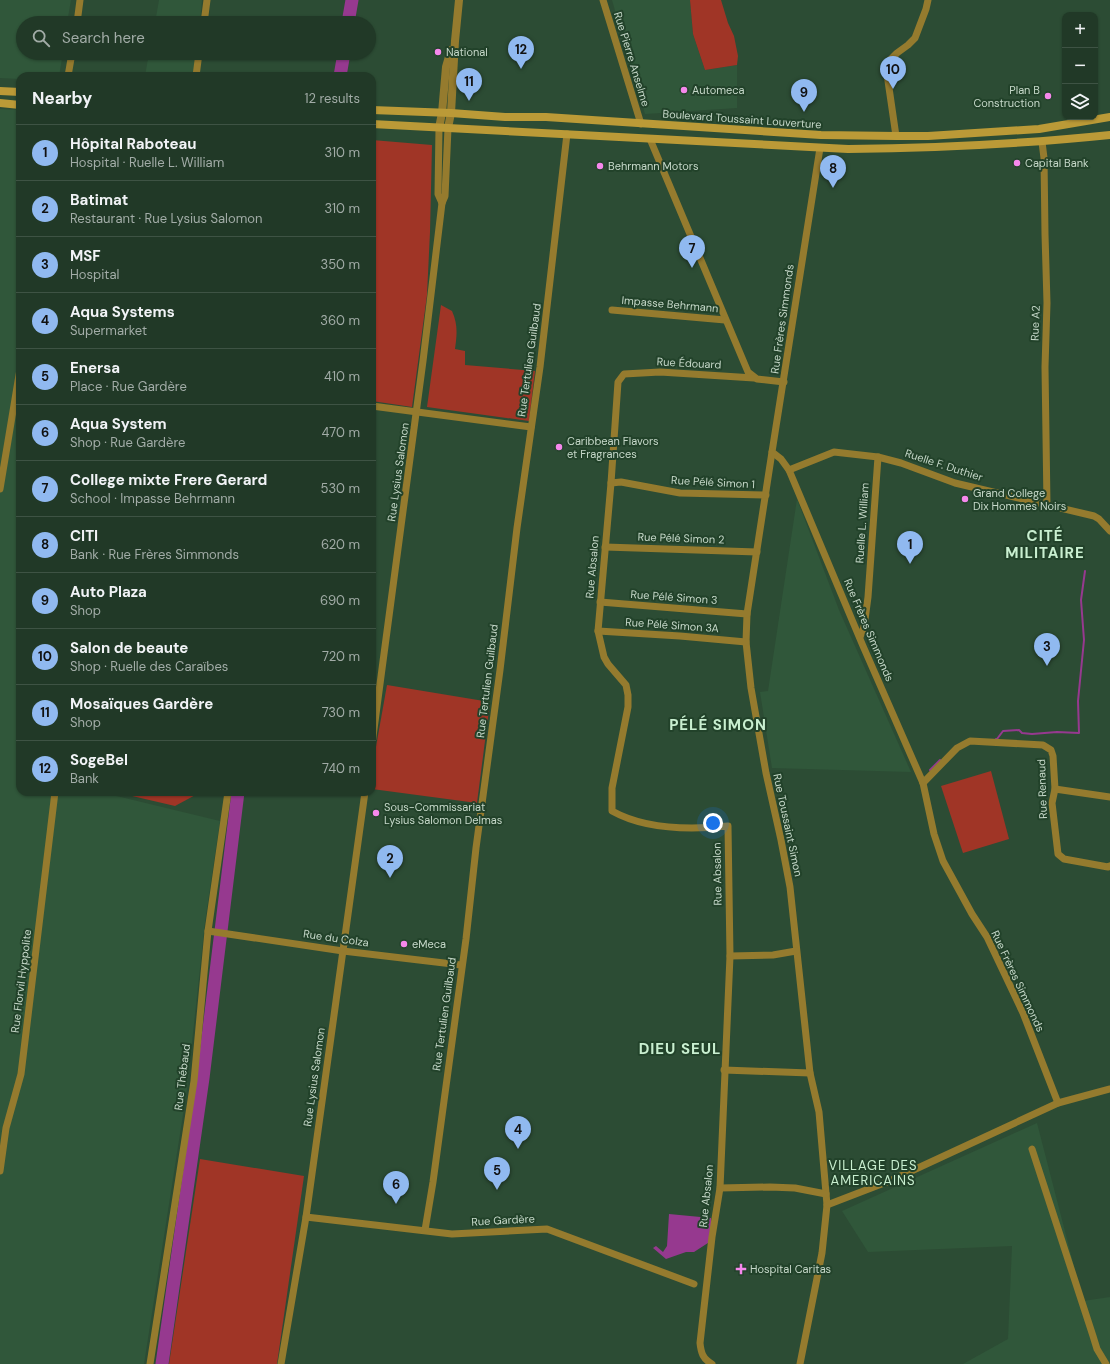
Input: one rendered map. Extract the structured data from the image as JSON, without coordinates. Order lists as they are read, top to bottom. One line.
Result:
{"streets":{"main road":["Boulevard Toussaint Louverture"],"street":["Rue Pierre Anselme","Impasse Behrmann","Rue Frères Simmonds","Rue A2","Rue Tertulien Guilbaud","Rue Édouard","Ruelle F. Duthier","Rue Lysius Salomon","Rue Pélé Simon 1","Ruelle L. William","Rue Pélé Simon 2","Rue Absalon","Rue Pélé Simon 3","Rue Pélé Simon 3A","Rue Renaud","Rue Toussaint Simon","Rue du Colza","Rue Florvil Hyppolite","Rue Thébaud","Rue Gardère"]},"crossings":[["Rue Pierre Anselme","Boulevard Toussaint Louverture"],["Rue Frères Simmonds","Rue Édouard"],["Rue Frères Simmonds","Ruelle F. Duthier"],["Rue Frères Simmonds","Ruelle L. William"],["Rue Frères Simmonds","Rue Renaud"],["Rue Frères Simmonds","Rue Toussaint Simon"],["Rue A2","Ruelle F. Duthier"],["Rue Tertulien Guilbaud","Rue du Colza"],["Rue Tertulien Guilbaud","Rue Gardère"],["Rue Édouard","Rue Absalon"],["Ruelle F. Duthier","Ruelle L. William"],["Rue Lysius Salomon","Rue du Colza"],["Rue Lysius Salomon","Rue Gardère"],["Rue Pélé Simon 1","Rue Absalon"],["Rue Pélé Simon 1","Rue Toussaint Simon"],["Rue Pélé Simon 2","Rue Absalon"],["Rue Pélé Simon 2","Rue Toussaint Simon"],["Rue Absalon","Rue Pélé Simon 3"],["Rue Absalon","Rue Pélé Simon 3A"],["Rue Pélé Simon 3","Rue Toussaint Simon"],["Rue Pélé Simon 3A","Rue Toussaint Simon"],["Rue du Colza","Rue Thébaud"]],"districts":["CITÉ MILITAIRE","PÉLÉ SIMON","DIEU SEUL","VILLAGE DES AMERICAINS"],"places":{"other":["National","Automeca","Plan B Construction","Capital Bank","Behrmann Motors","Caribbean Flavors et Fragrances","Grand College Dix Hommes Noirs","Sous-Commissariat Lysius Salomon Delmas","eMeca"],"health":["Hospital Caritas"]},"page":{"map_buttons":["+","−"],"search":"Search here","pins":["12","10","11","9","8","7","1","3","2","4","5","6"],"heading":["Nearby","12 results"],"list":[{"mark":"1","name":"Hôpital Raboteau","note":"Hospital · Ruelle L. William","value":"310 m"},{"mark":"2","name":"Batimat","note":"Restaurant · Rue Lysius Salomon","value":"310 m"},{"mark":"3","name":"MSF","note":"Hospital","value":"350 m"},{"mark":"4","name":"Aqua Systems","note":"Supermarket","value":"360 m"},{"mark":"5","name":"Enersa","note":"Place · Rue Gardère","value":"410 m"},{"mark":"6","name":"Aqua System","note":"Shop · Rue Gardère","value":"470 m"},{"mark":"7","name":"College mixte Frere Gerard","note":"School · Impasse Behrmann","value":"530 m"},{"mark":"8","name":"CITI","note":"Bank · Rue Frères Simmonds","value":"620 m"},{"mark":"9","name":"Auto Plaza","note":"Shop","value":"690 m"},{"mark":"10","name":"Salon de beaute","note":"Shop · Ruelle des Caraïbes","value":"720 m"},{"mark":"11","name":"Mosaïques Gardère","note":"Shop","value":"730 m"},{"mark":"12","name":"SogeBel","note":"Bank","value":"740 m"}]}}
